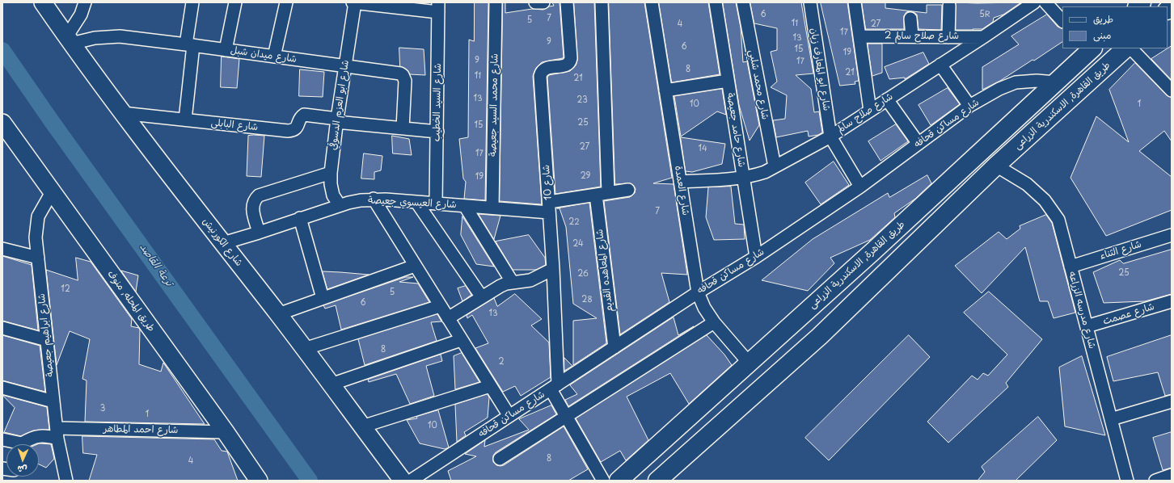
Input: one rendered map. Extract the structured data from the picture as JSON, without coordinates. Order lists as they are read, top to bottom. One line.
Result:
{"streets":{"highway":["طريق القاهرة, الاسكندرية الزراعى"],"main road":["شارع الكورنيش","طريق المحله, منوف"],"street":["شارع صلاح سالم 2","شارع ميدان شبل","شارع ابو المعارف زيان","شارع محمد شلبي","شارع السيد الخطيب","شارع ابو العزم الدسوقي","شارع محمد السيد جعيصة","شارع صلاح سالم","شارع مساكن قحافه","شارع البابلى","شارع حامد جعيصة","شارع 10","شارع العمدة","شارع العيسوي جعيصة","شارع الثناء","شارع المعاهده القديم","شارع مدرسه الزراعه","شارع عصمت","شارع ابراهيم جعيصة","شارع احمد المطاهر"]},"crossings":[["شارع صلاح سالم 2","شارع صلاح سالم"],["شارع ميدان شبل","شارع ابو العزم الدسوقي"],["شارع ميدان شبل","شارع الكورنيش"],["شارع ابو المعارف زيان","شارع صلاح سالم"],["شارع محمد شلبي","شارع صلاح سالم"],["شارع السيد الخطيب","شارع العيسوي جعيصة"],["شارع ابو العزم الدسوقي","شارع البابلى"],["شارع ابو العزم الدسوقي","شارع العيسوي جعيصة"],["شارع محمد السيد جعيصة","شارع العيسوي جعيصة"],["طريق القاهرة, الاسكندرية الزراعى","شارع مساكن قحافه"],["طريق القاهرة, الاسكندرية الزراعى","شارع العمدة"],["طريق القاهرة, الاسكندرية الزراعى","شارع مدرسه الزراعه"],["شارع صلاح سالم","شارع حامد جعيصة"],["شارع صلاح سالم","شارع العمدة"],["شارع مساكن قحافه","شارع حامد جعيصة"],["شارع مساكن قحافه","شارع 10"],["شارع مساكن قحافه","شارع العمدة"],["شارع مساكن قحافه","شارع المعاهده القديم"],["شارع البابلى","شارع الكورنيش"],["شارع 10","شارع العيسوي جعيصة"],["شارع العيسوي جعيصة","شارع الكورنيش"],["شارع العيسوي جعيصة","شارع المعاهده القديم"],["شارع الثناء","شارع مدرسه الزراعه"],["طريق المحله, منوف","شارع ابراهيم جعيصة"],["طريق المحله, منوف","شارع احمد المطاهر"],["شارع مدرسه الزراعه","شارع عصمت"],["شارع ابراهيم جعيصة","شارع احمد المطاهر"]],"water":["ترعة القاصد"],"house_numbers":["6","5R","7","5","11","4","27","17","13","9","6","15","19","9","17","8","21","11","21","13","23","10","1","25","15","27","14","17","29","19","7","22","24","25","26","12","5","28","6","13","8","2","3","1","10","8","4"],"legend":["طريق","مبنى"],"north":"bottom"}
